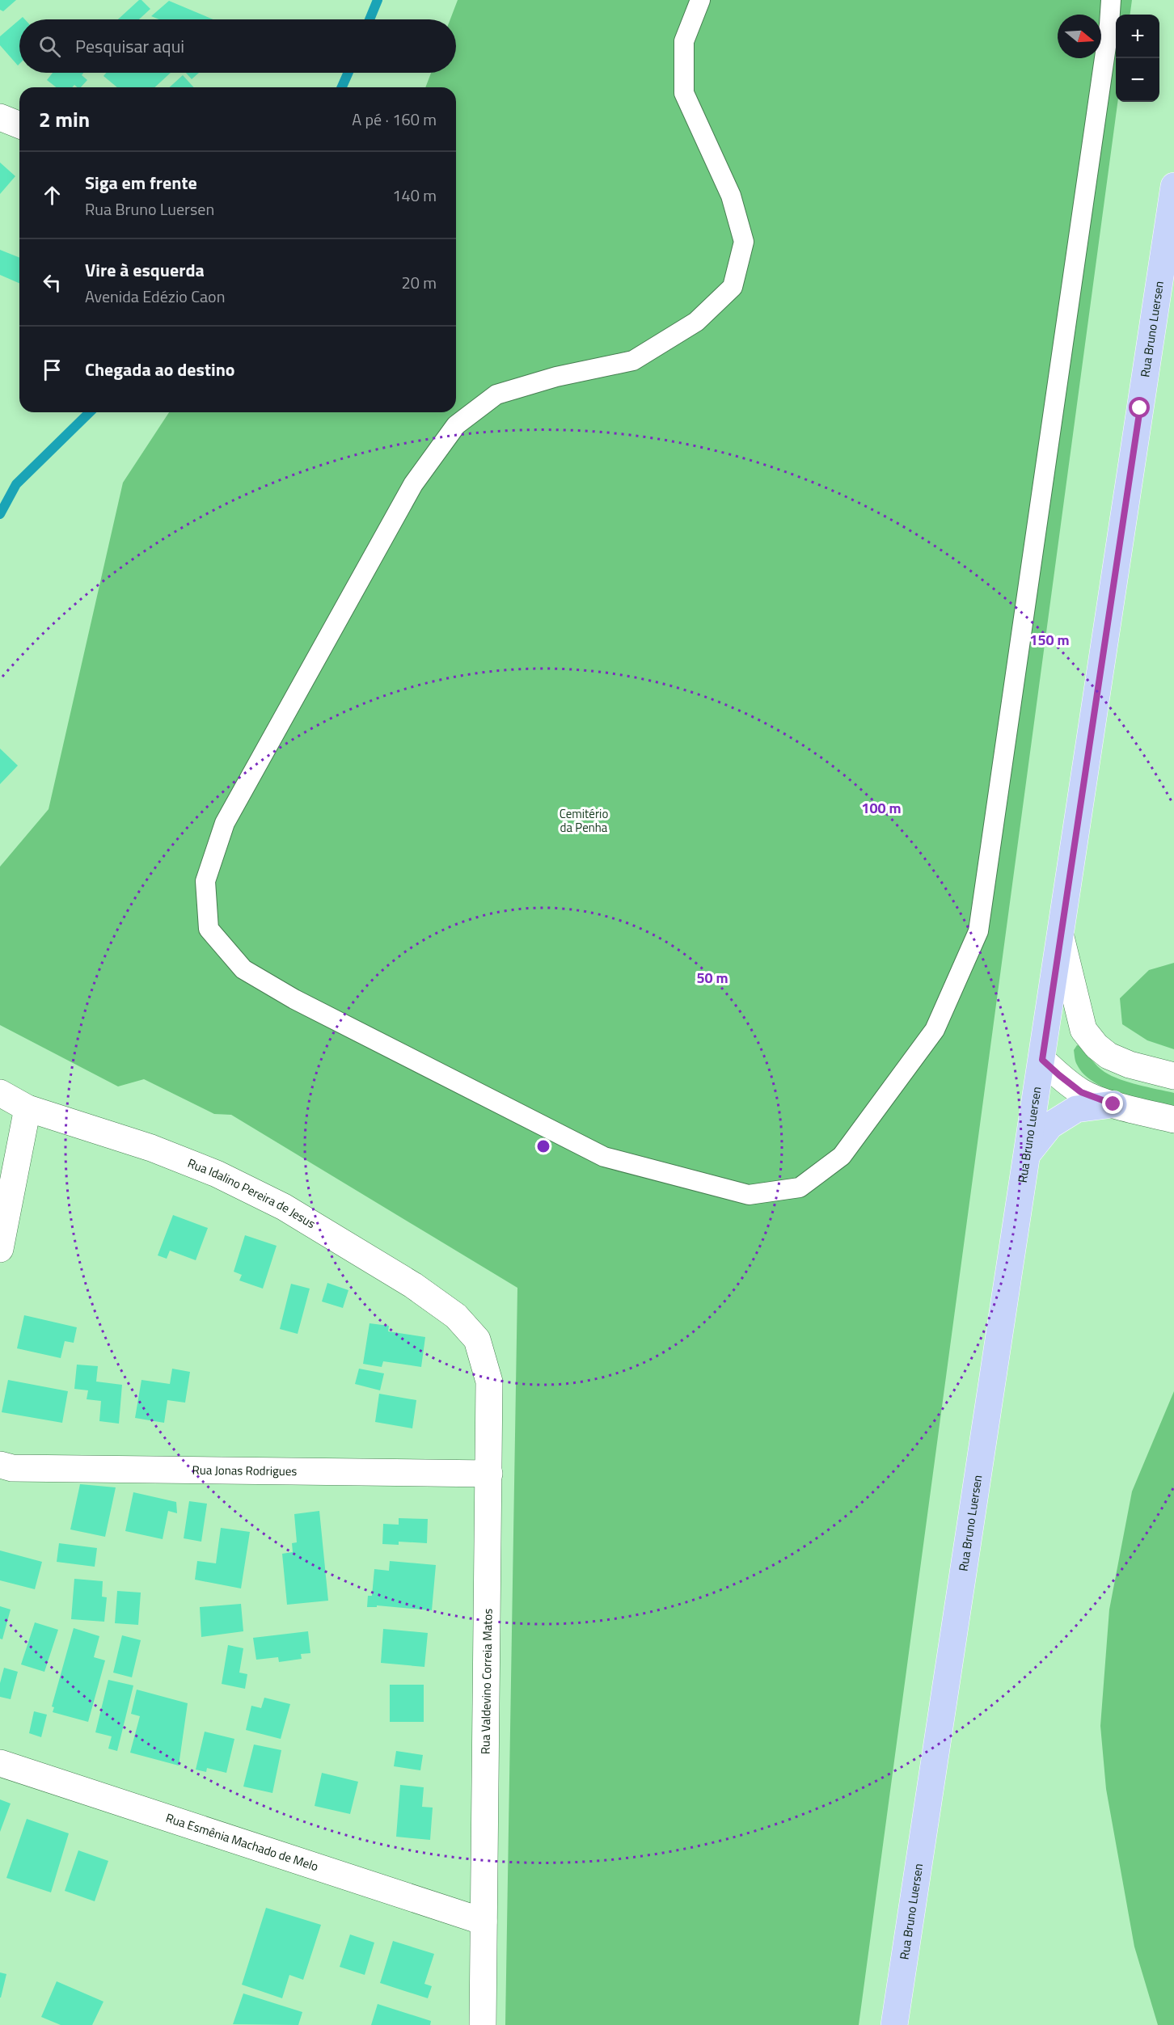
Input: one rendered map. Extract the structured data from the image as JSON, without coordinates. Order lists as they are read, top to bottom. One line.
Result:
{"streets":{"main road":["Rua Bruno Luersen"],"street":["Rua Idalino Pereira de Jesus","Rua Jonas Rodrigues","Rua Valdevino Correia Matos","Rua Esmênia Machado de Melo"]},"crossings":[["Rua Idalino Pereira de Jesus","Rua Valdevino Correia Matos"],["Rua Jonas Rodrigues","Rua Valdevino Correia Matos"],["Rua Valdevino Correia Matos","Rua Esmênia Machado de Melo"]],"parks":["Cemitério da Penha"],"north":"right","page":{"map_buttons":["+","−"],"search":"Pesquisar aqui","heading":["2 min","A pé · 160 m"],"list":[["Siga em frente","Rua Bruno Luersen","140 m"],["Vire à esquerda","Avenida Edézio Caon","20 m"],"Chegada ao destino"]},"rings":["150 m","100 m","50 m"]}
